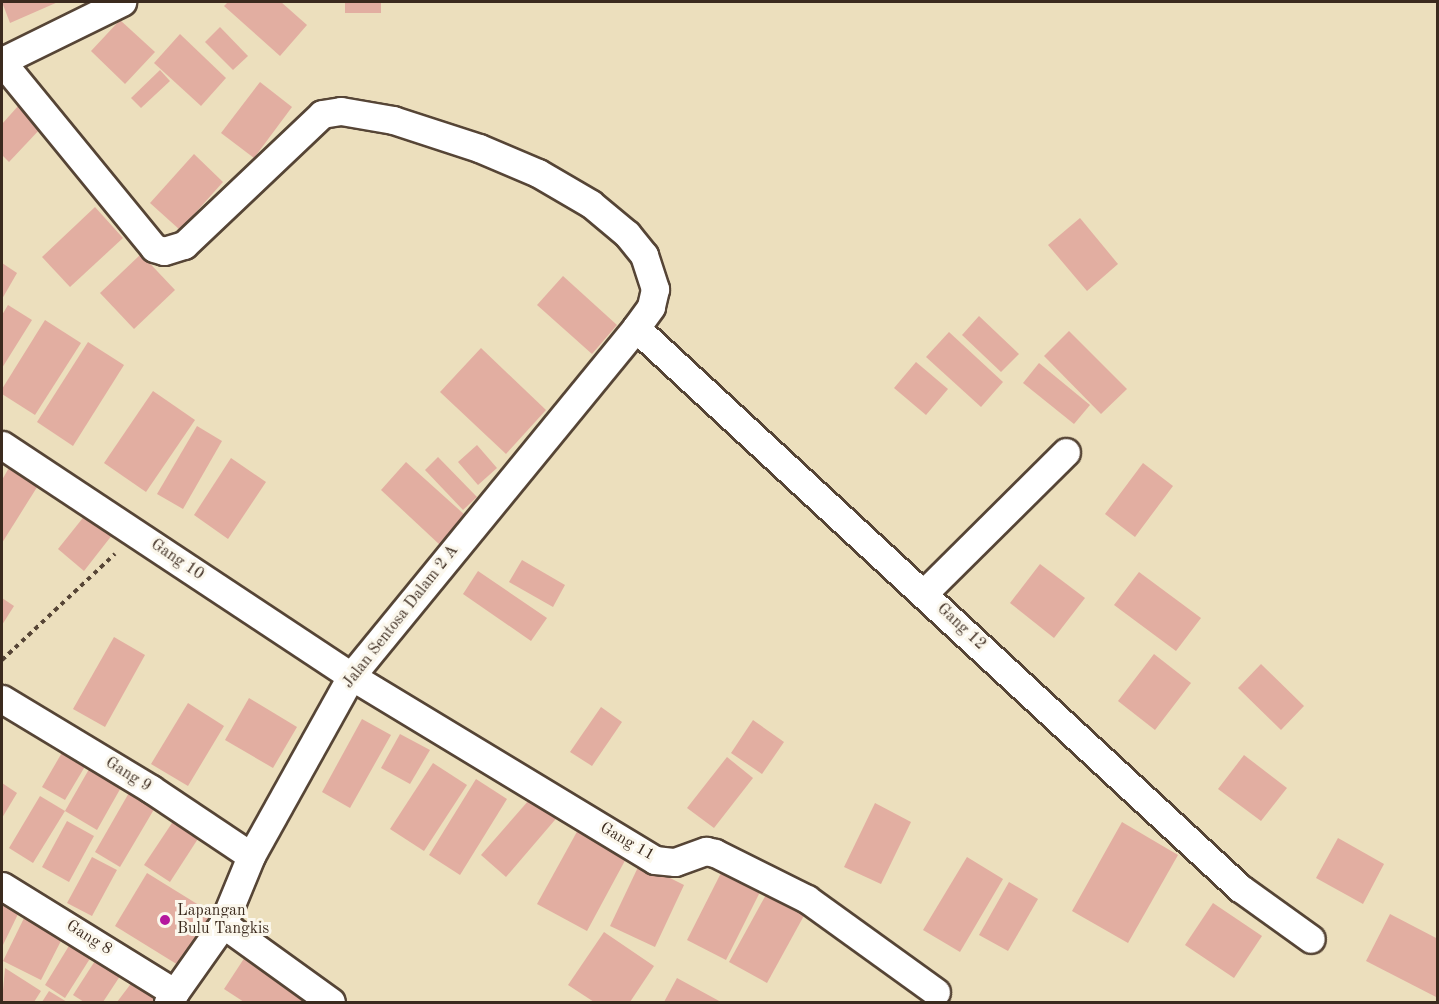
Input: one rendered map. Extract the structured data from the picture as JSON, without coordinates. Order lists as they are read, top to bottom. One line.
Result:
{"streets":{"street":["Gang 10","Jalan Sentosa Dalam 2 A","Gang 12","Gang 9","Gang 11","Gang 8"]},"crossings":[["Gang 10","Jalan Sentosa Dalam 2 A"],["Gang 10","Gang 11"],["Jalan Sentosa Dalam 2 A","Gang 12"],["Jalan Sentosa Dalam 2 A","Gang 9"],["Jalan Sentosa Dalam 2 A","Gang 11"],["Jalan Sentosa Dalam 2 A","Gang 8"]],"places":["Lapangan Bulu Tangkis"]}
